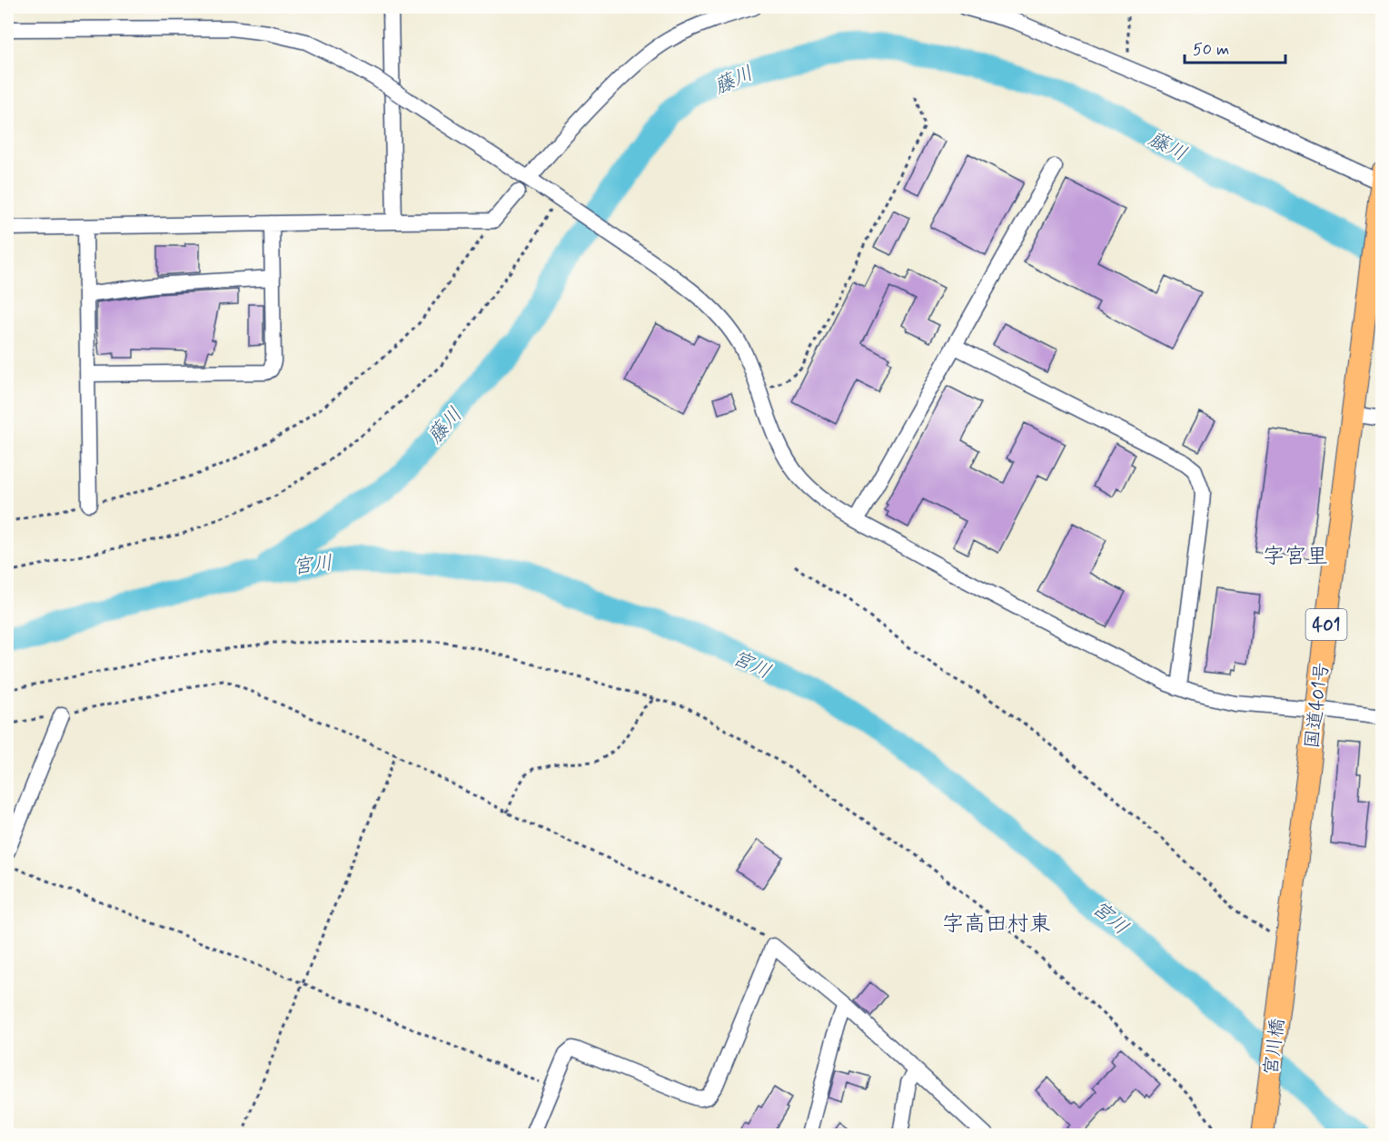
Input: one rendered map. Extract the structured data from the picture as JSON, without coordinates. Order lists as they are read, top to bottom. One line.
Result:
{"streets":{"highway":["401","国道401号","宮川橋"]},"crossings":[["国道401号","宮川橋"]],"districts":["字宮里","字高田村東"],"water":["藤川","宮川"],"scale_bar":"50 m"}
